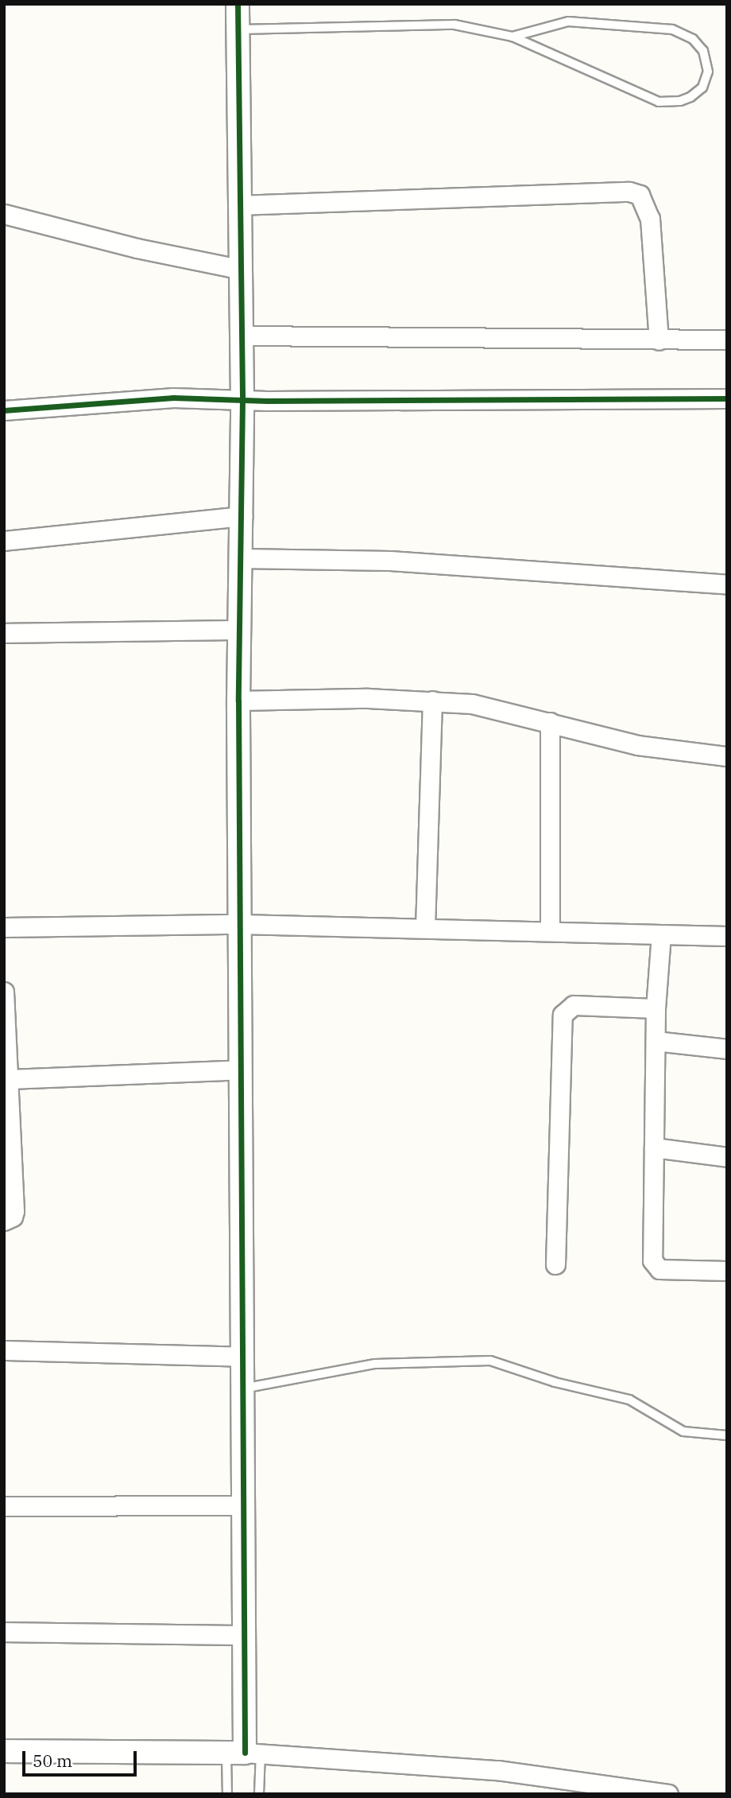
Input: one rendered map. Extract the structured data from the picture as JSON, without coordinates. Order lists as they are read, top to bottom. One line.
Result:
{"scale_bar":"50 m"}
